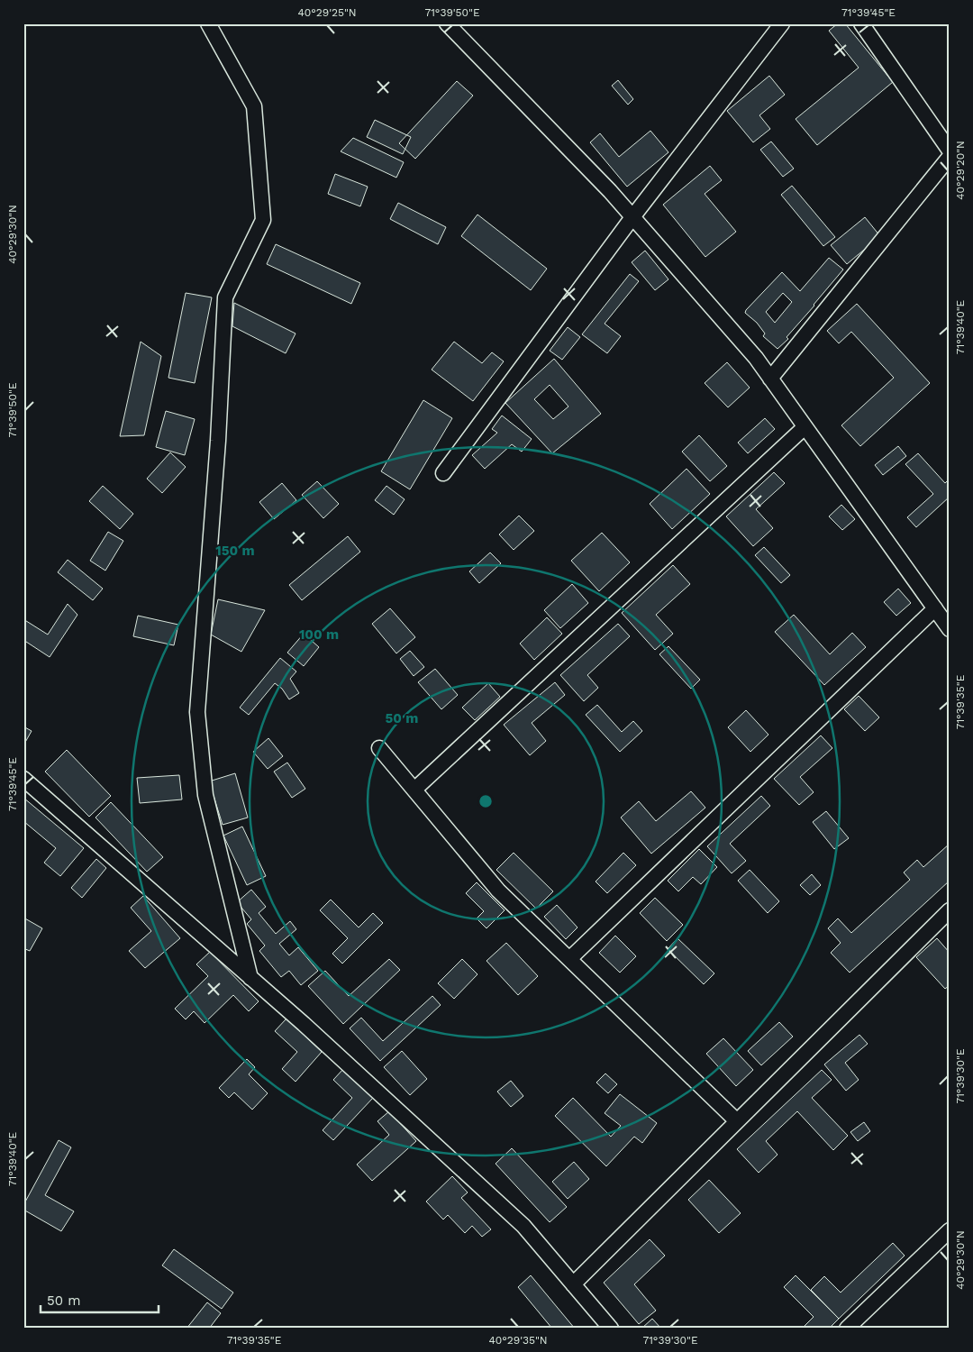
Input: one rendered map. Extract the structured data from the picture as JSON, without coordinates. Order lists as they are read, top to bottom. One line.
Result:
{"scale_bar":"50 m","coordinates":["40°29'25\"N","71°39'50\"E","71°39'45\"E","40°29'20\"N","40°29'30\"N","71°39'40\"E","71°39'35\"E","71°39'30\"E","40°29'35\"N"],"rings":["150 m","100 m","50 m"]}
